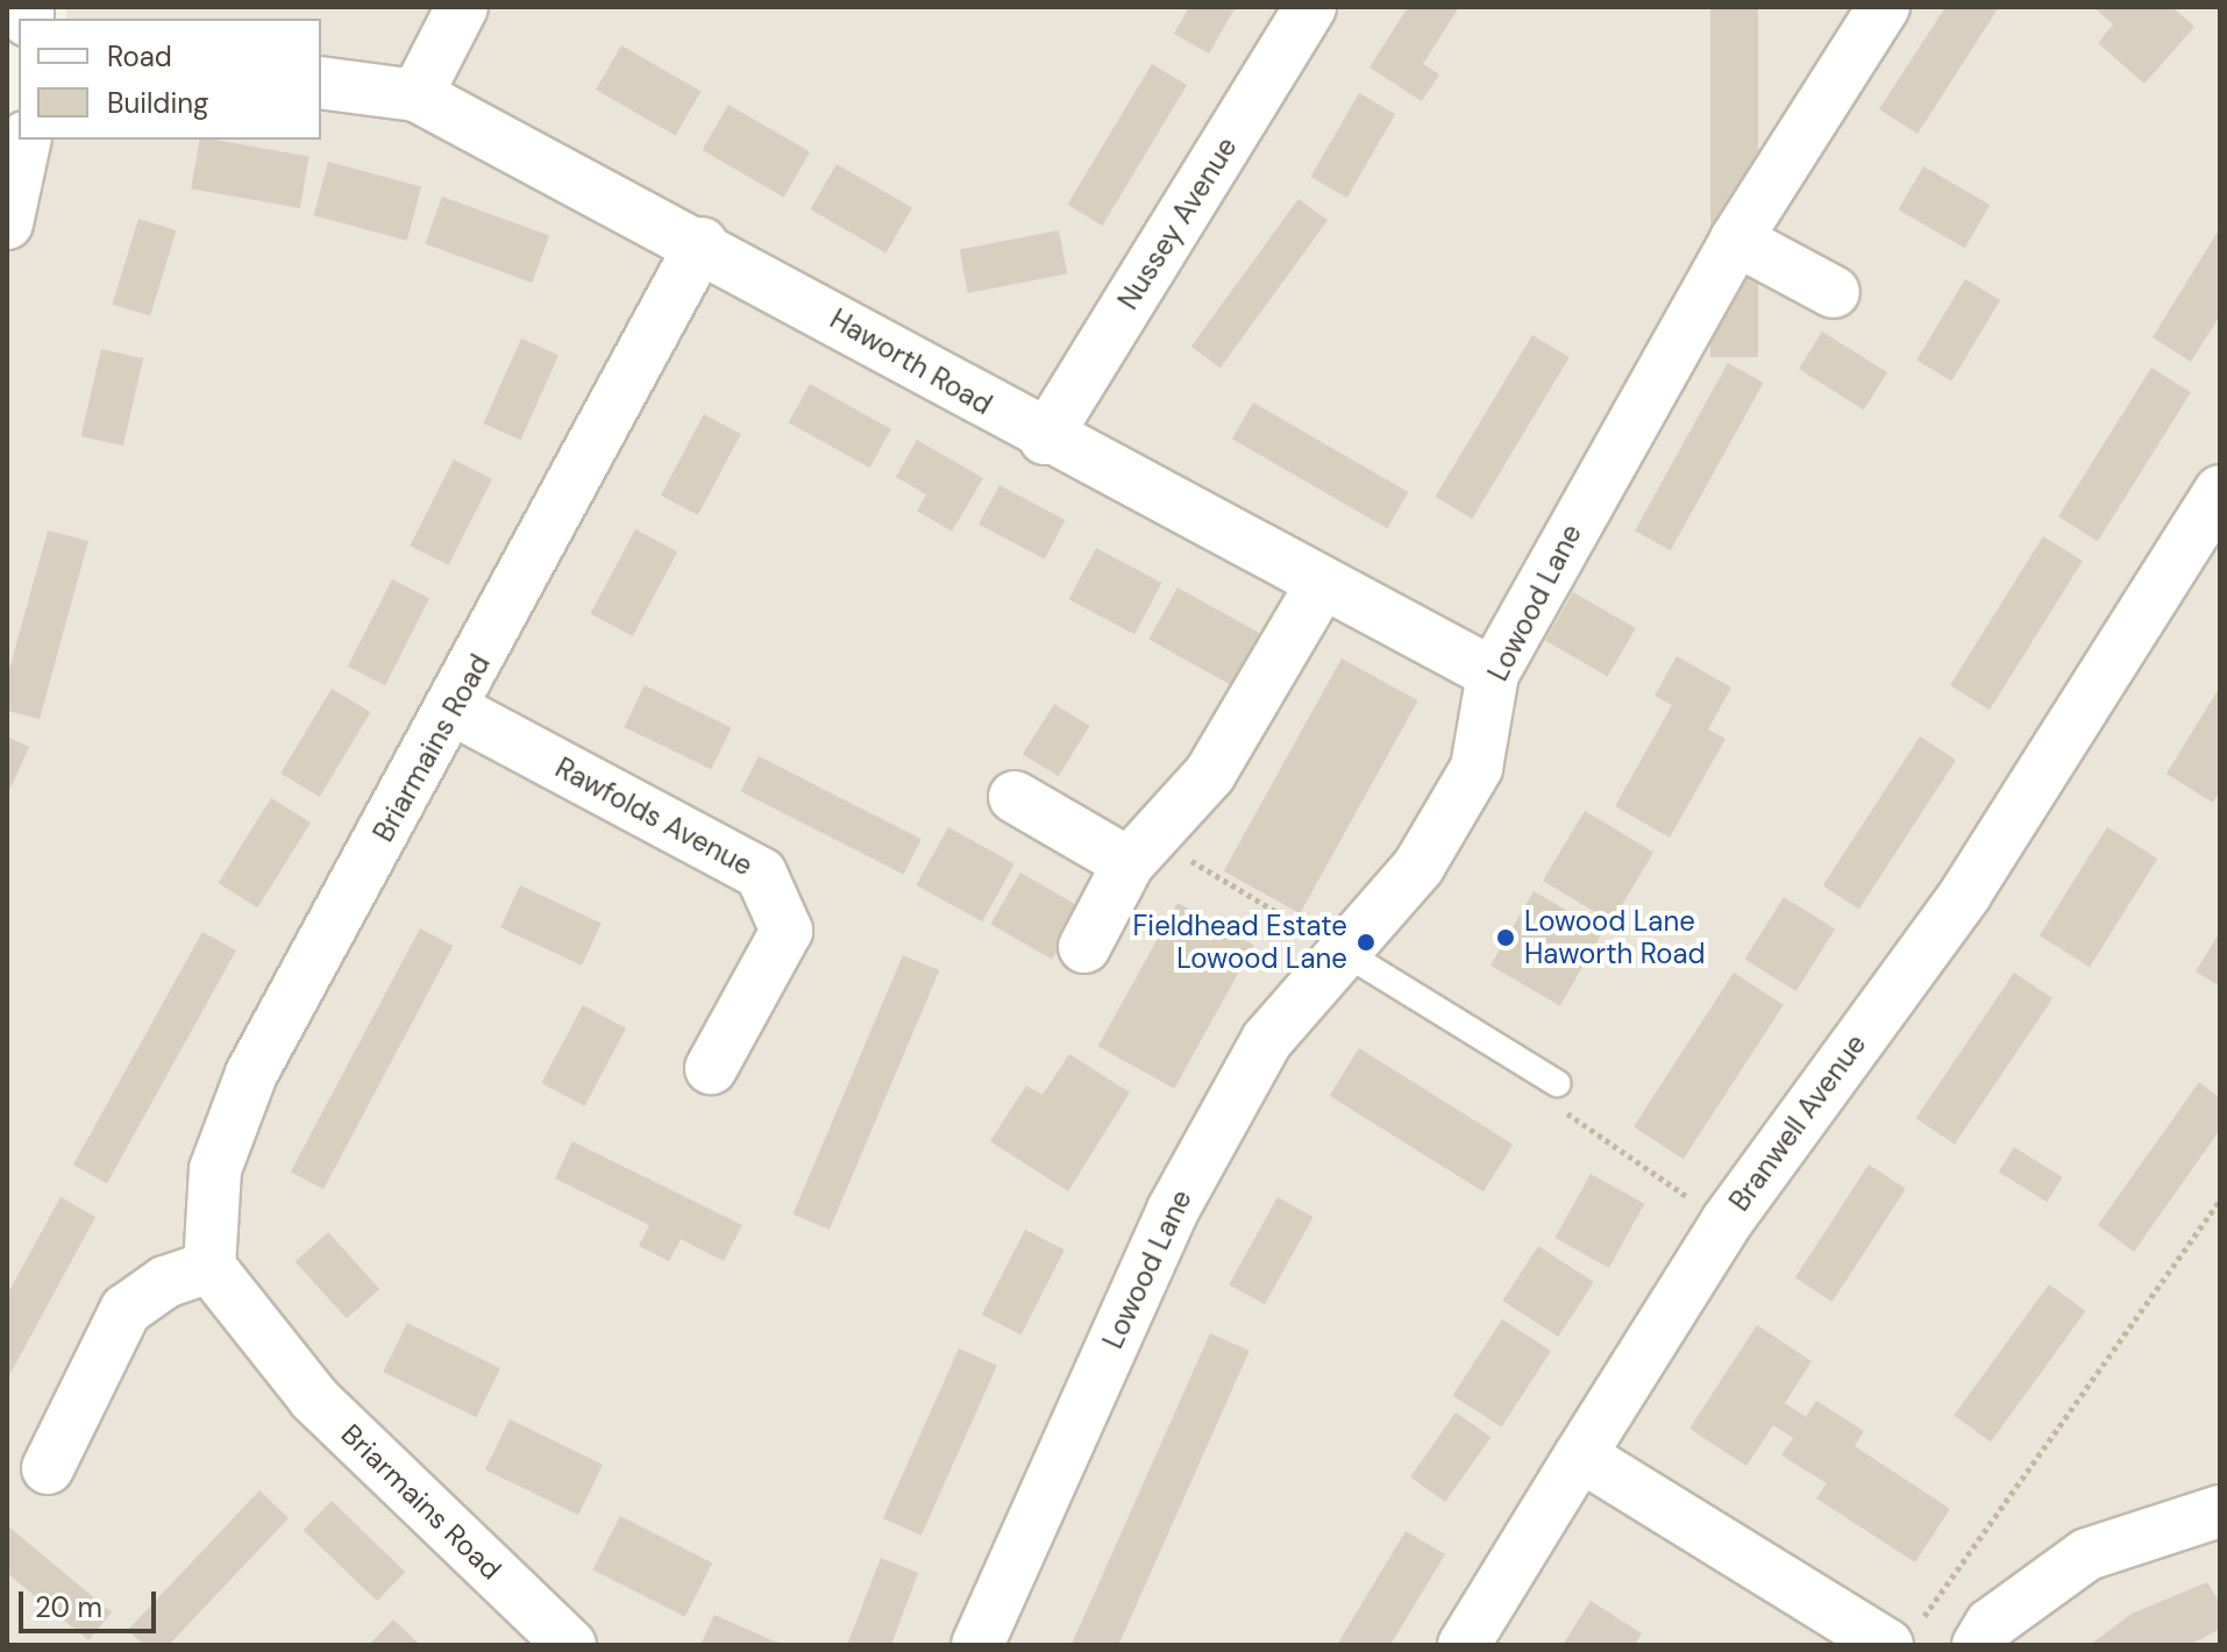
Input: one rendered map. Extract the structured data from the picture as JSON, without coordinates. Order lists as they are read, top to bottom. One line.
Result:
{"streets":{"street":["Nussey Avenue","Haworth Road","Lowood Lane","Briarmains Road","Rawfolds Avenue","Branwell Avenue"]},"crossings":[["Nussey Avenue","Haworth Road"],["Haworth Road","Lowood Lane"],["Haworth Road","Briarmains Road"],["Briarmains Road","Rawfolds Avenue"]],"places":["Lowood Lane Haworth Road","Fieldhead Estate Lowood Lane"],"legend":["Road","Building"],"scale_bar":"20 m"}
